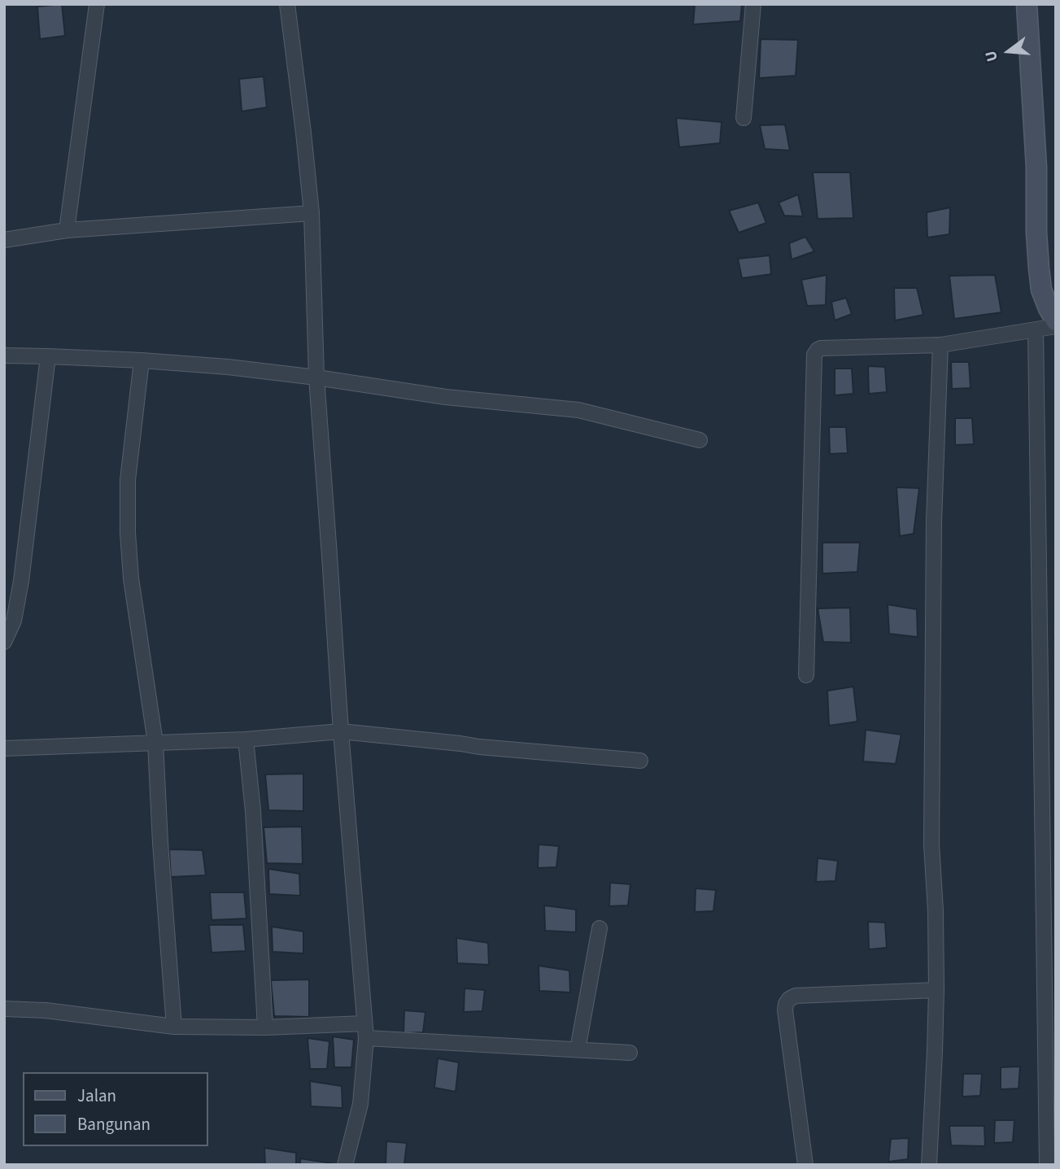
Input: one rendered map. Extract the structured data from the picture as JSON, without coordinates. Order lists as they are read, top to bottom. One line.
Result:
{"legend":["Jalan","Bangunan"],"north":"left"}
